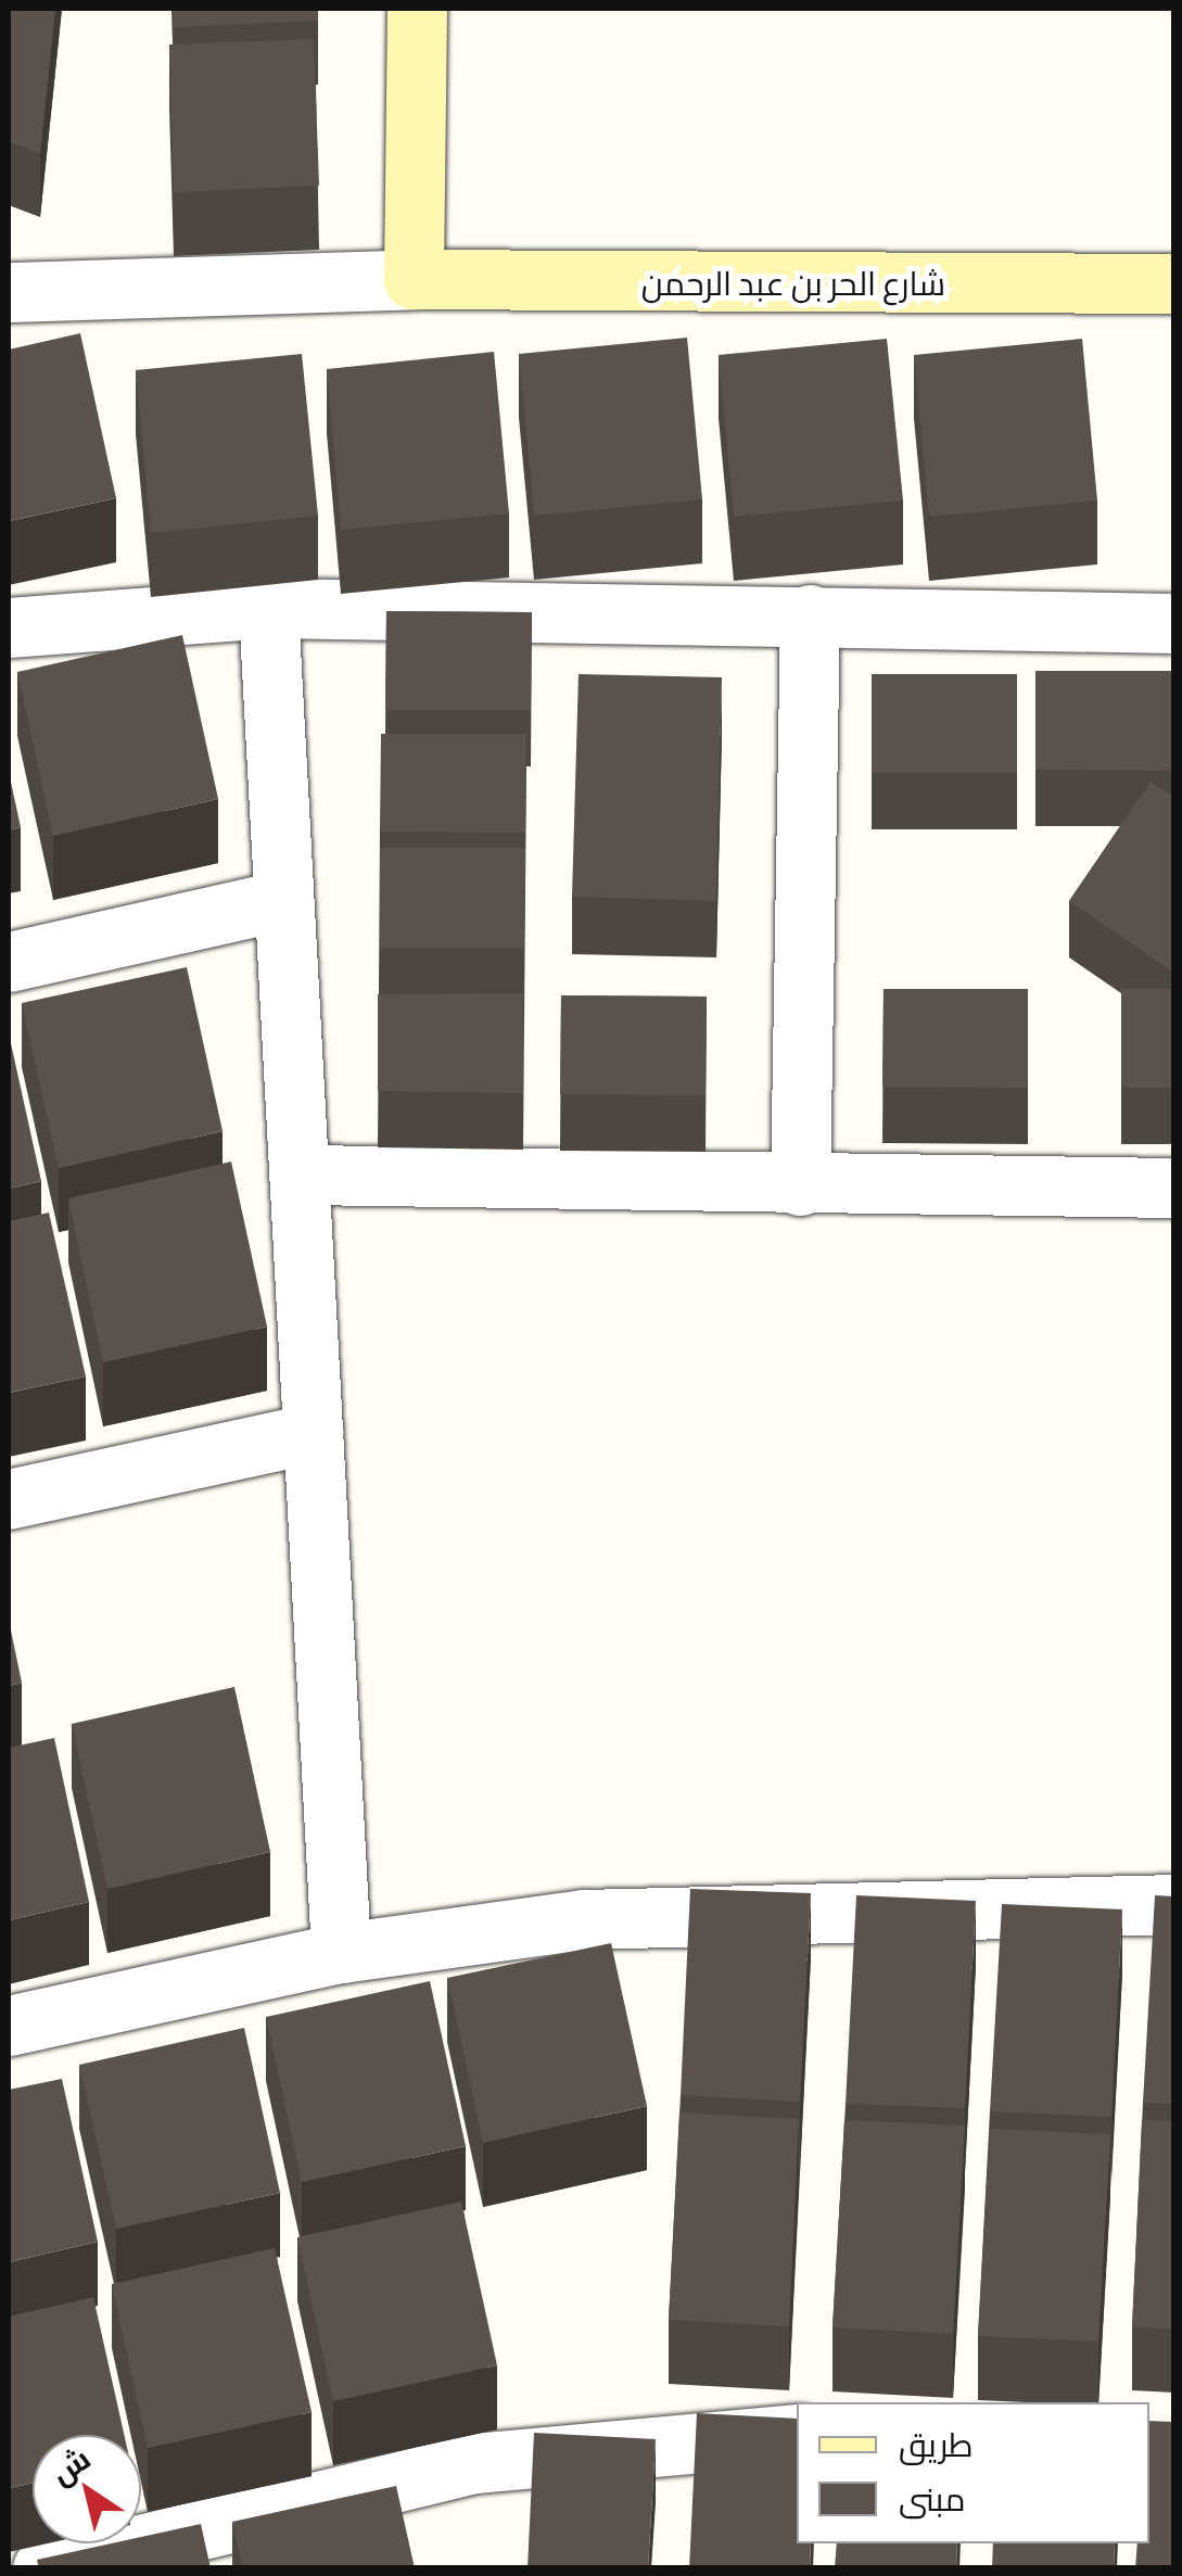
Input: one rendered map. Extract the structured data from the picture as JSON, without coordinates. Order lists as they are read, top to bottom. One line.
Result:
{"streets":{"street":["شارع الحر بن عبد الرحمن"]},"legend":["طريق","مبنى"],"north":"top left"}
